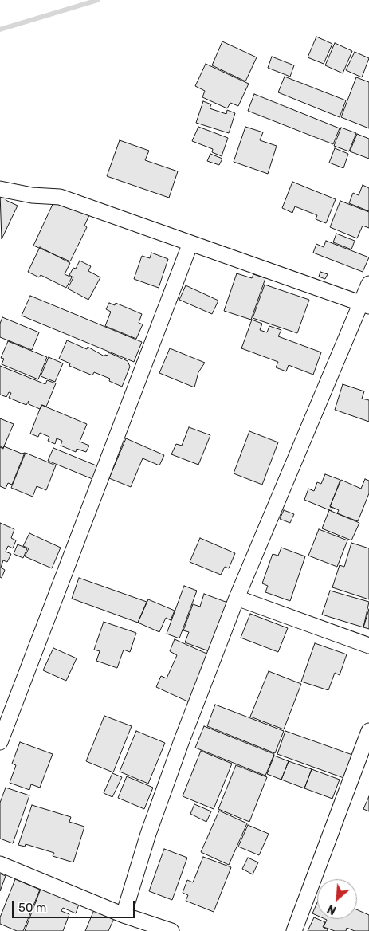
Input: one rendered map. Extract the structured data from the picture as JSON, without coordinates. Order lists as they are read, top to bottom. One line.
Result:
{"scale_bar":"50 m","north":"bottom left"}
